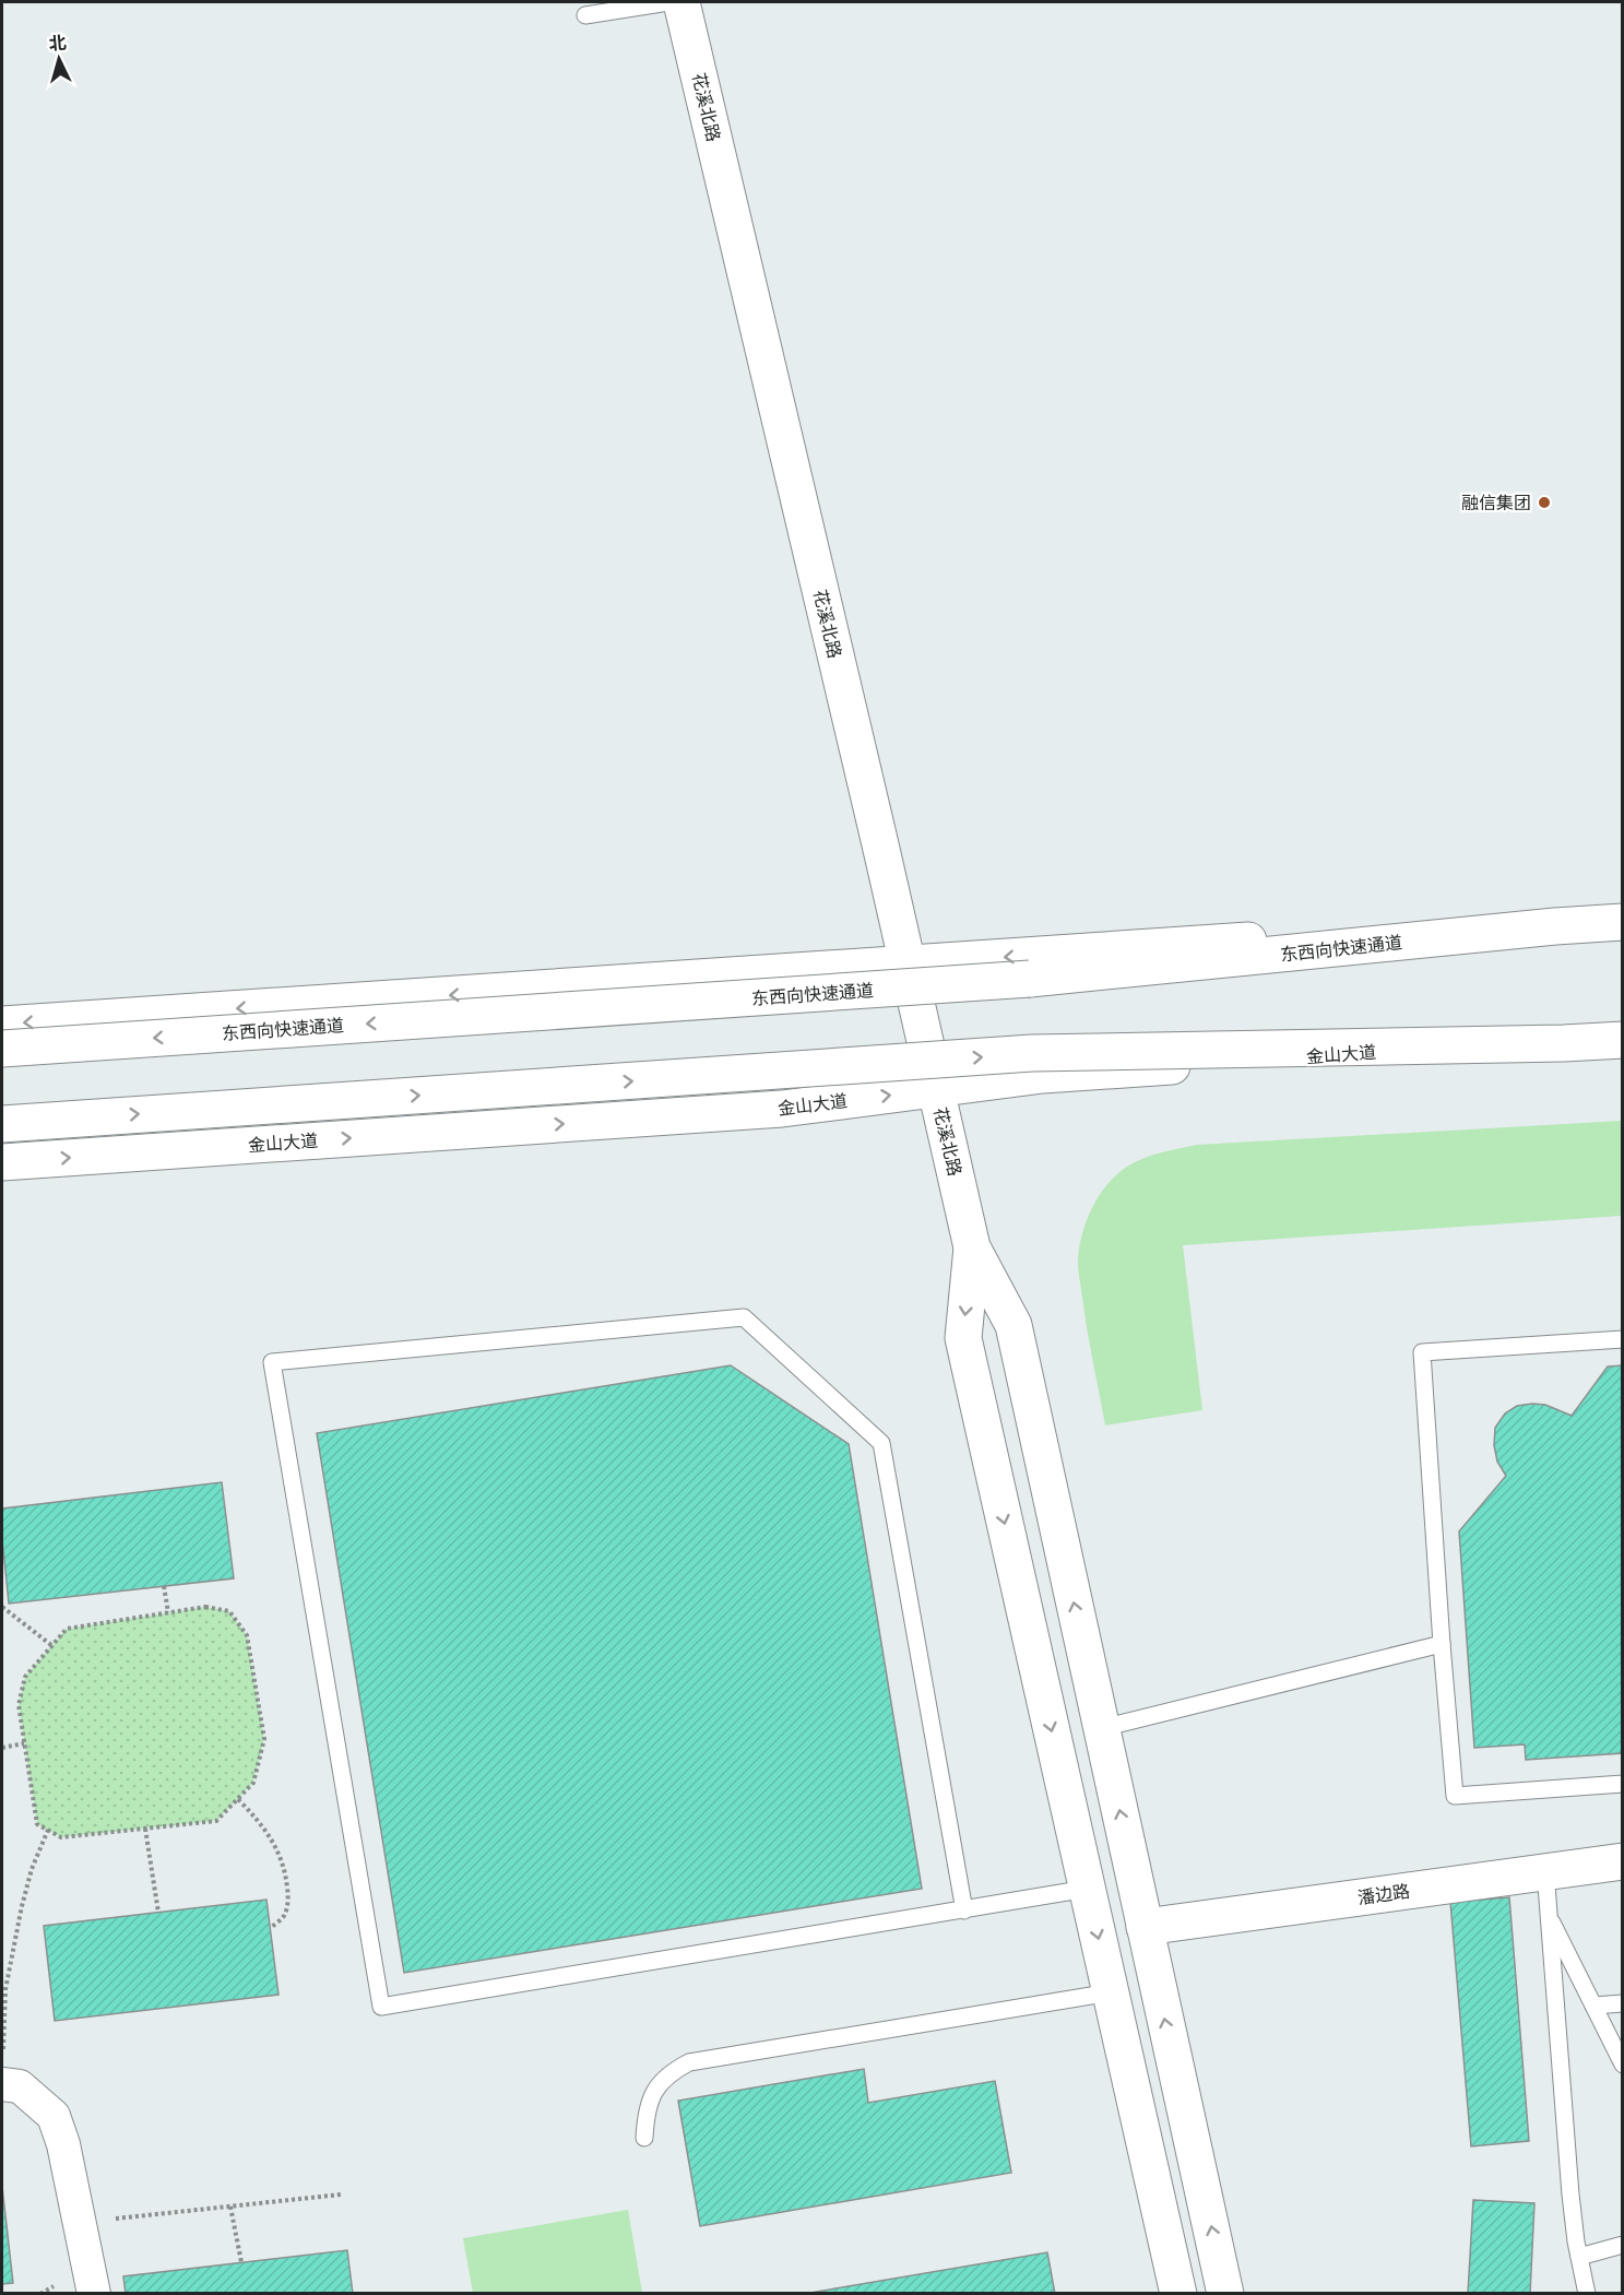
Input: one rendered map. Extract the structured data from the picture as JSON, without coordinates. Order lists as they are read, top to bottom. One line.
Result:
{"streets":{"main road":["花溪北路","东西向快速通道","金山大道","潘边路"]},"crossings":[["花溪北路","金山大道"]],"places":["融信集团"],"north":"top"}
